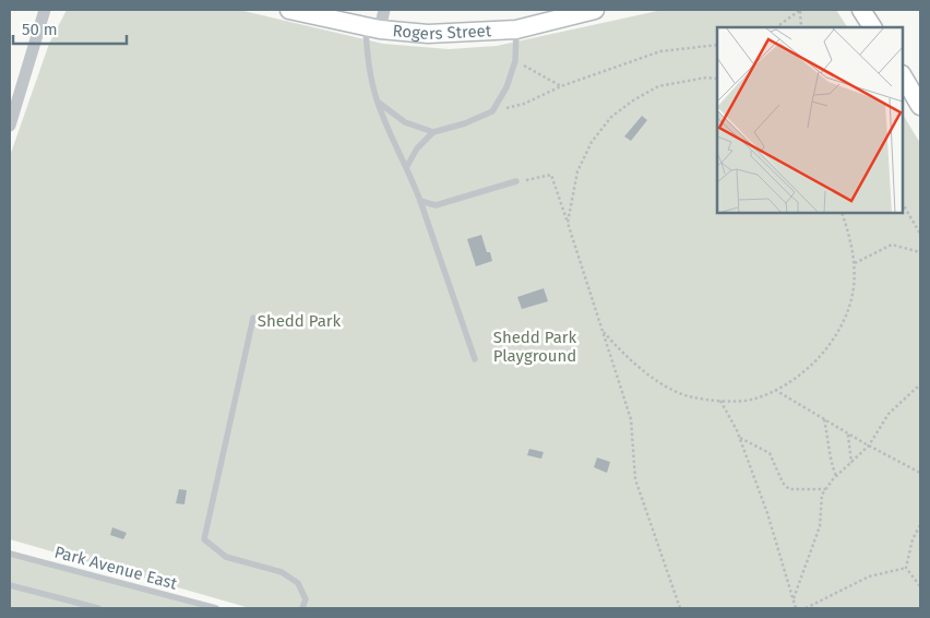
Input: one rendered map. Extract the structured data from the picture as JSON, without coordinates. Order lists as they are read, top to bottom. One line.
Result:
{"streets":{"main road":["Rogers Street"],"lane":["Park Avenue East"]},"parks":["Shedd Park","Shedd Park Playground"],"scale_bar":"50 m"}
